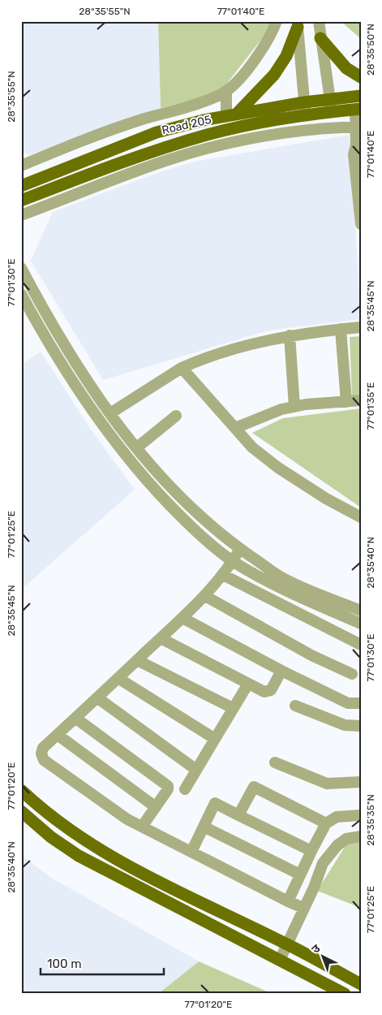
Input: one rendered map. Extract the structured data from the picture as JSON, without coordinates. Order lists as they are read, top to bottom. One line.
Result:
{"streets":{"main road":["Road 205"]},"scale_bar":"100 m","north":"top left","coordinates":["28°35'55\"N","77°01'40\"E","28°35'50\"N","77°01'30\"E","28°35'45\"N","77°01'35\"E","77°01'25\"E","28°35'40\"N","77°01'20\"E","28°35'35\"N"]}
